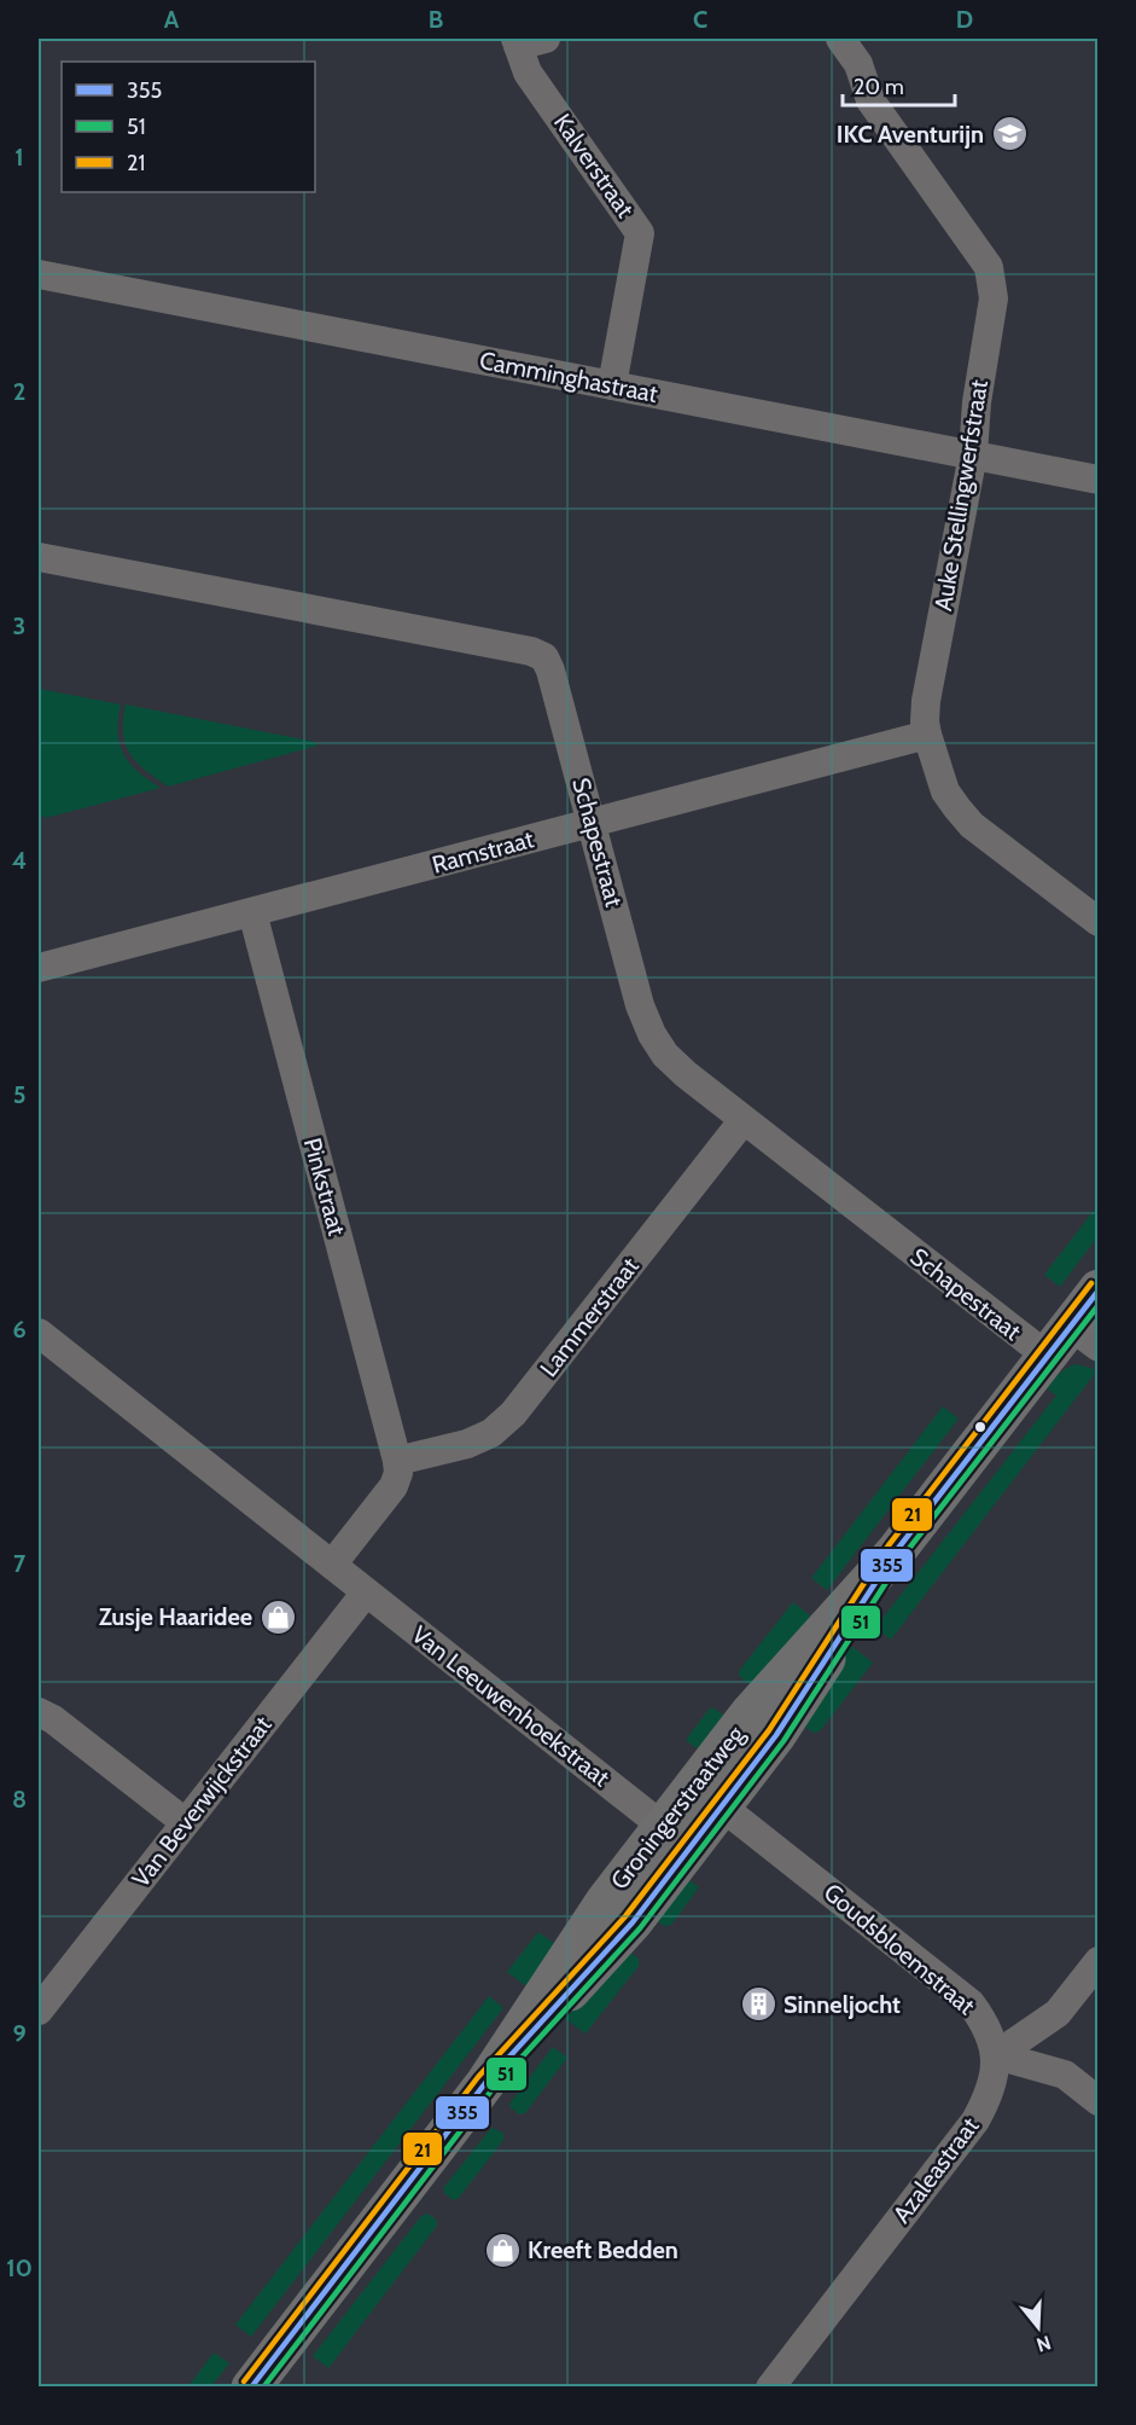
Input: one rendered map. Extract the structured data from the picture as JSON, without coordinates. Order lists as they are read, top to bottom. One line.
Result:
{"streets":{"main road":["Groningerstraatweg"],"street":["Kalverstraat","Camminghastraat","Auke Stellingwerfstraat","Schapestraat","Ramstraat","Pinkstraat","Lammerstraat","Van Leeuwenhoekstraat","Van Beverwijckstraat","Goudsbloemstraat","Azaleastraat"]},"crossings":[["Kalverstraat","Camminghastraat"],["Camminghastraat","Auke Stellingwerfstraat"],["Auke Stellingwerfstraat","Ramstraat"],["Schapestraat","Ramstraat"],["Schapestraat","Lammerstraat"],["Schapestraat","Groningerstraatweg"],["Ramstraat","Pinkstraat"],["Pinkstraat","Lammerstraat"],["Van Leeuwenhoekstraat","Van Beverwijckstraat"],["Van Leeuwenhoekstraat","Groningerstraatweg"],["Groningerstraatweg","Goudsbloemstraat"],["Goudsbloemstraat","Azaleastraat"]],"places":{"school or university":["IKC Aventurijn"],"shop":["Zusje Haaridee","Kreeft Bedden"],"building":["Sinneljocht"]},"lines":["transit line 21","transit line 355","transit line 51"],"legend":["355","51","21"],"scale_bar":"20 m","north":"bottom","grid":{"columns":["A","B","C","D"],"rows":["1","2","3","4","5","6","7","8","9","10"]}}
